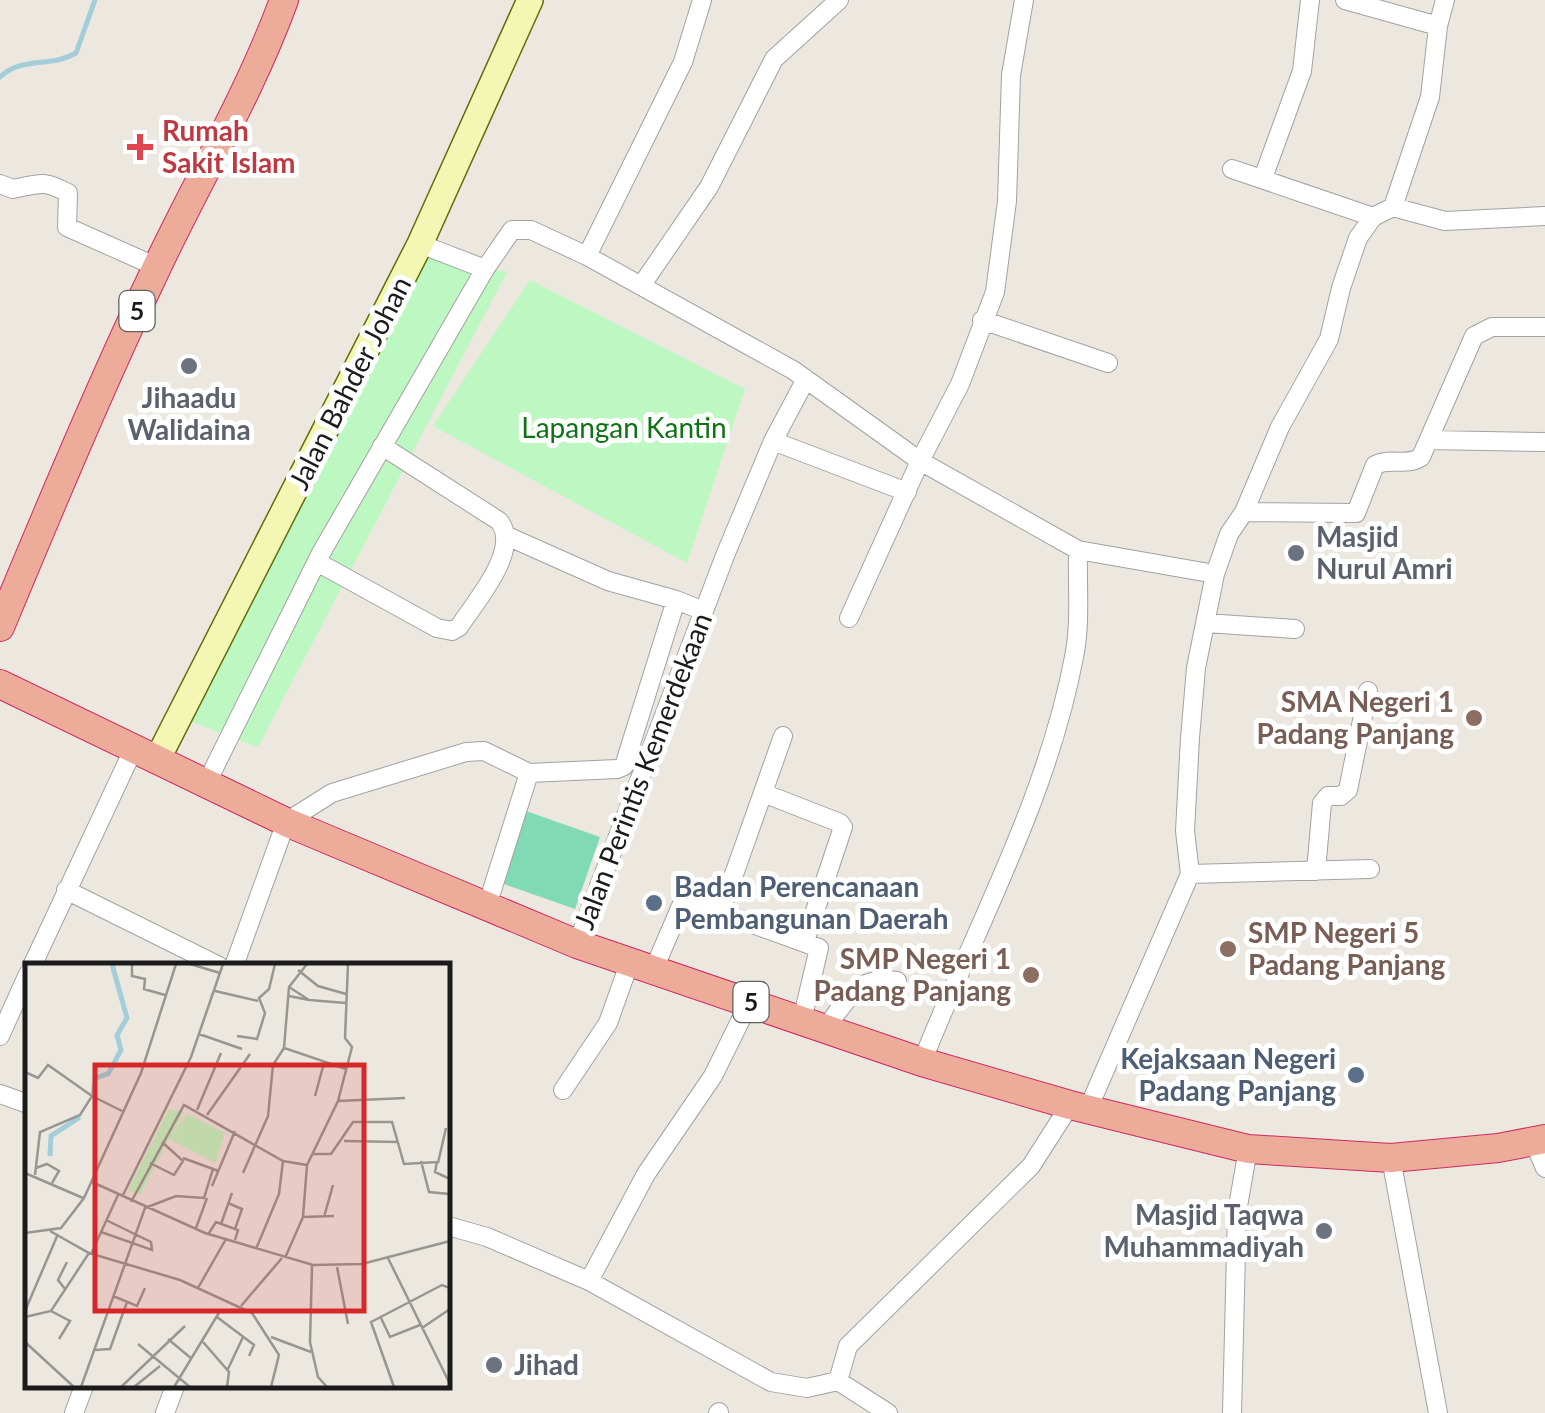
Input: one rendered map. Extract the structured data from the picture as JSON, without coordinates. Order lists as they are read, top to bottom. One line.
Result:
{"streets":{"highway":["5"],"main road":["Jalan Bahder Johan"],"street":["Jalan Perintis Kemerdekaan"]},"crossings":[["5","Jalan Bahder Johan"],["5","Jalan Perintis Kemerdekaan"]],"parks":["Lapangan Kantin"],"places":{"health":["Rumah Sakit Islam"],"other":["Jihaadu Walidaina","Masjid Nurul Amri","SMA Negeri 1 Padang Panjang","Badan Perencanaan Pembangunan Daerah","SMP Negeri 5 Padang Panjang","SMP Negeri 1 Padang Panjang","Kejaksaan Negeri Padang Panjang","Masjid Taqwa Muhammadiyah","Jihad"]}}
